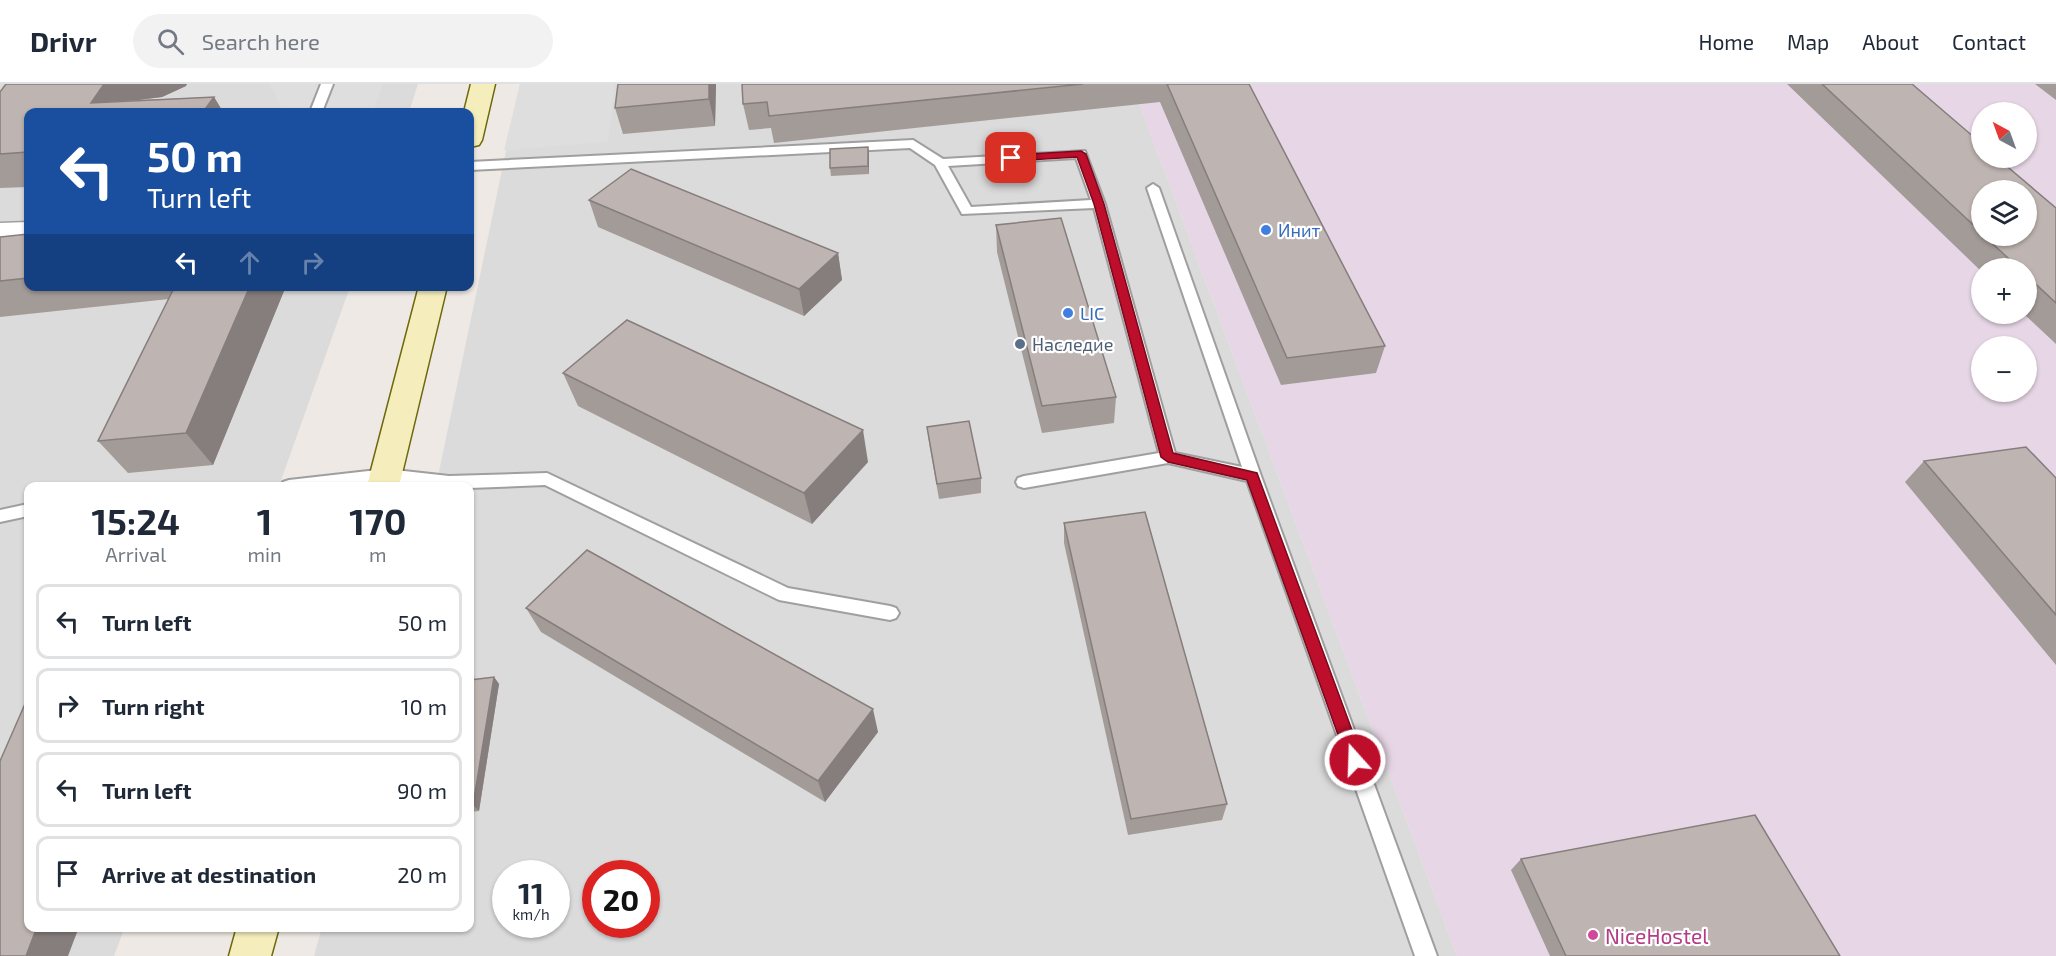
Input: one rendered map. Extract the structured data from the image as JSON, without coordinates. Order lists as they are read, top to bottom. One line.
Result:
{"places":["Инит","LIC","Наследие","NiceHostel"],"north":"top left","page":{"header":"Drivr","search":"Search here","nav":["Home","Map","About","Contact"],"map_buttons":["+","−"],"turn":["50 m","Turn left"],"eta":["15:24","Arrival","1","min","170","m"],"list":[{"name":"Turn left","value":"50 m"},{"name":"Turn right","value":"10 m"},{"name":"Turn left","value":"90 m"},{"name":"Arrive at destination","value":"20 m"}],"speed":"11 km/h","limit":"20"}}
